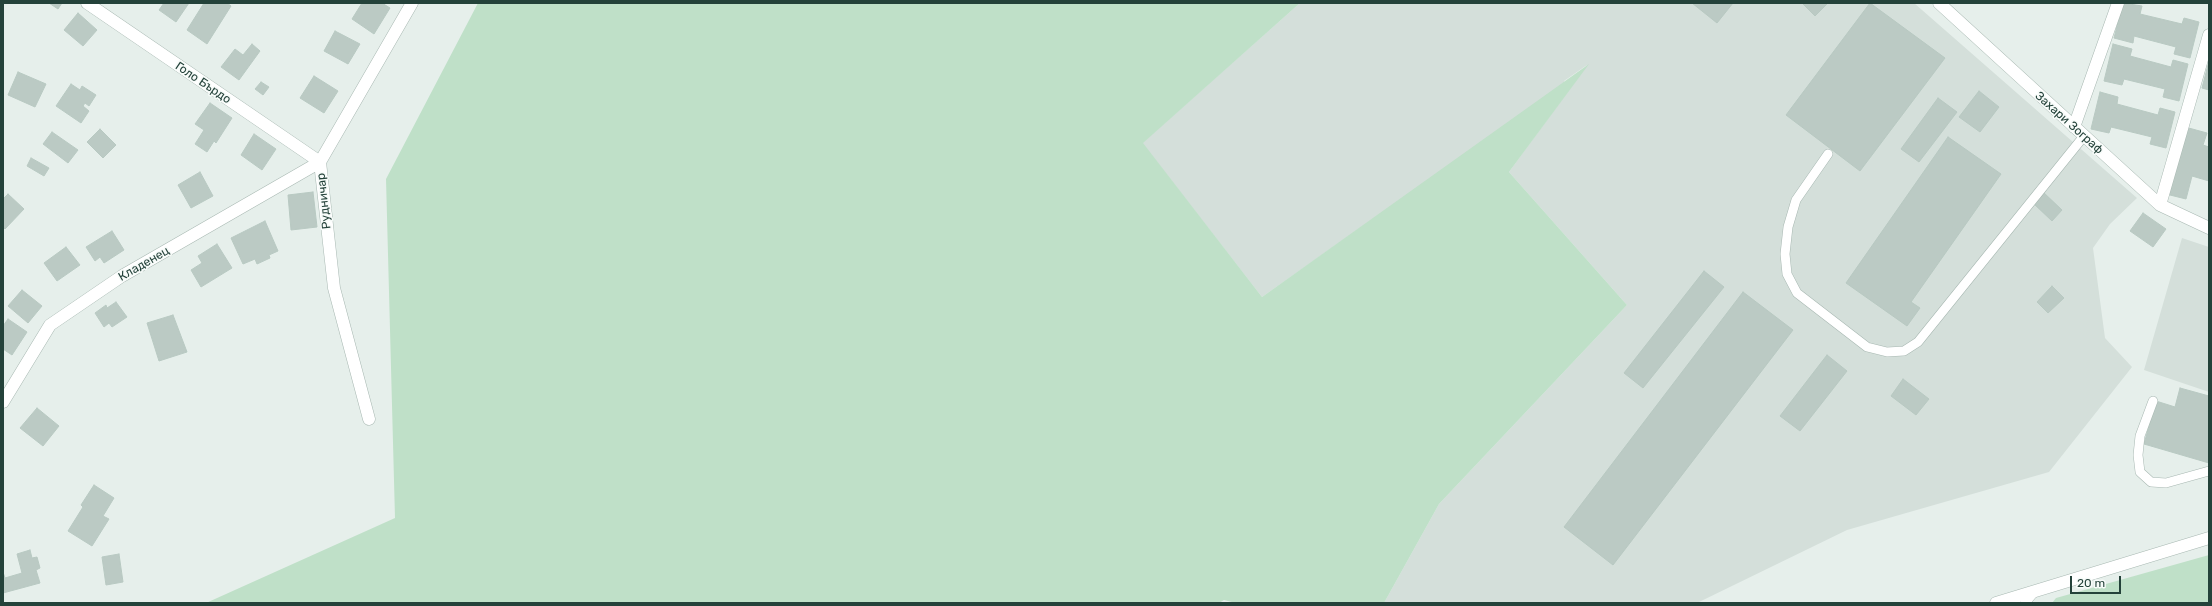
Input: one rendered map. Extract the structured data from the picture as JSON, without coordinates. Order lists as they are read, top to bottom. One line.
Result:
{"streets":{"street":["Голо Бърдо","Захари Зограф","Рудничар","Кладенец"]},"crossings":[["Голо Бърдо","Рудничар"],["Голо Бърдо","Кладенец"],["Рудничар","Кладенец"]],"scale_bar":"20 m"}
